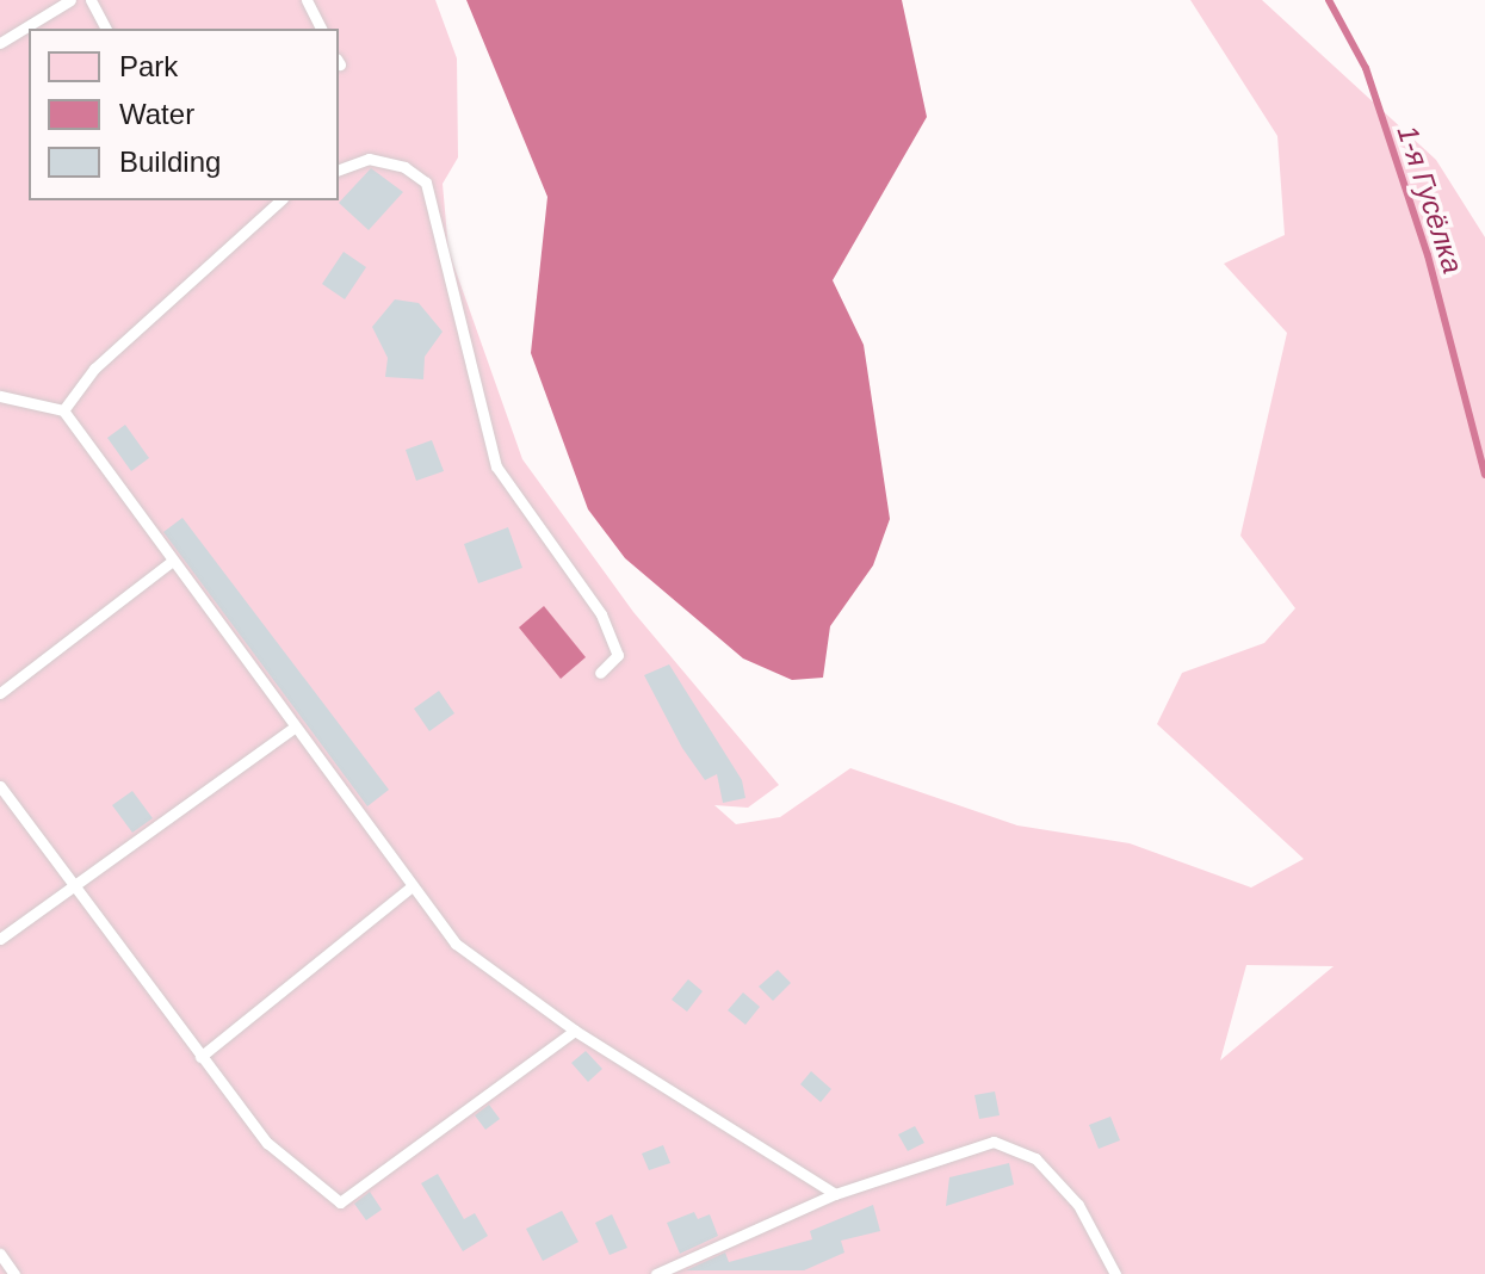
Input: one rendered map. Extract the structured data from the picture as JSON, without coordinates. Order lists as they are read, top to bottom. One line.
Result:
{"water":["1-я Гусёлка"],"legend":["Park","Water","Building"]}
